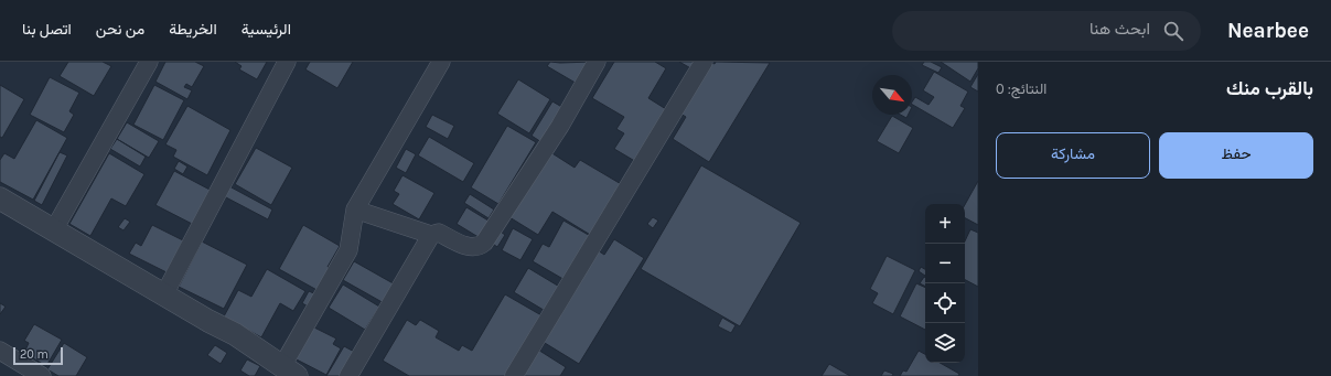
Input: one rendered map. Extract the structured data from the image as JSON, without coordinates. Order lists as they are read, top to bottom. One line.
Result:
{"scale_bar":"20 m","north":"bottom right","page":{"header":"Nearbee","search":"ابحث هنا","nav":["الرئيسية","الخريطة","من نحن","اتصل بنا"],"heading":["بالقرب منك","النتائج: 0"],"buttons":["حفظ","مشاركة"],"map_buttons":["+","−"],"scale":"20 m"}}
